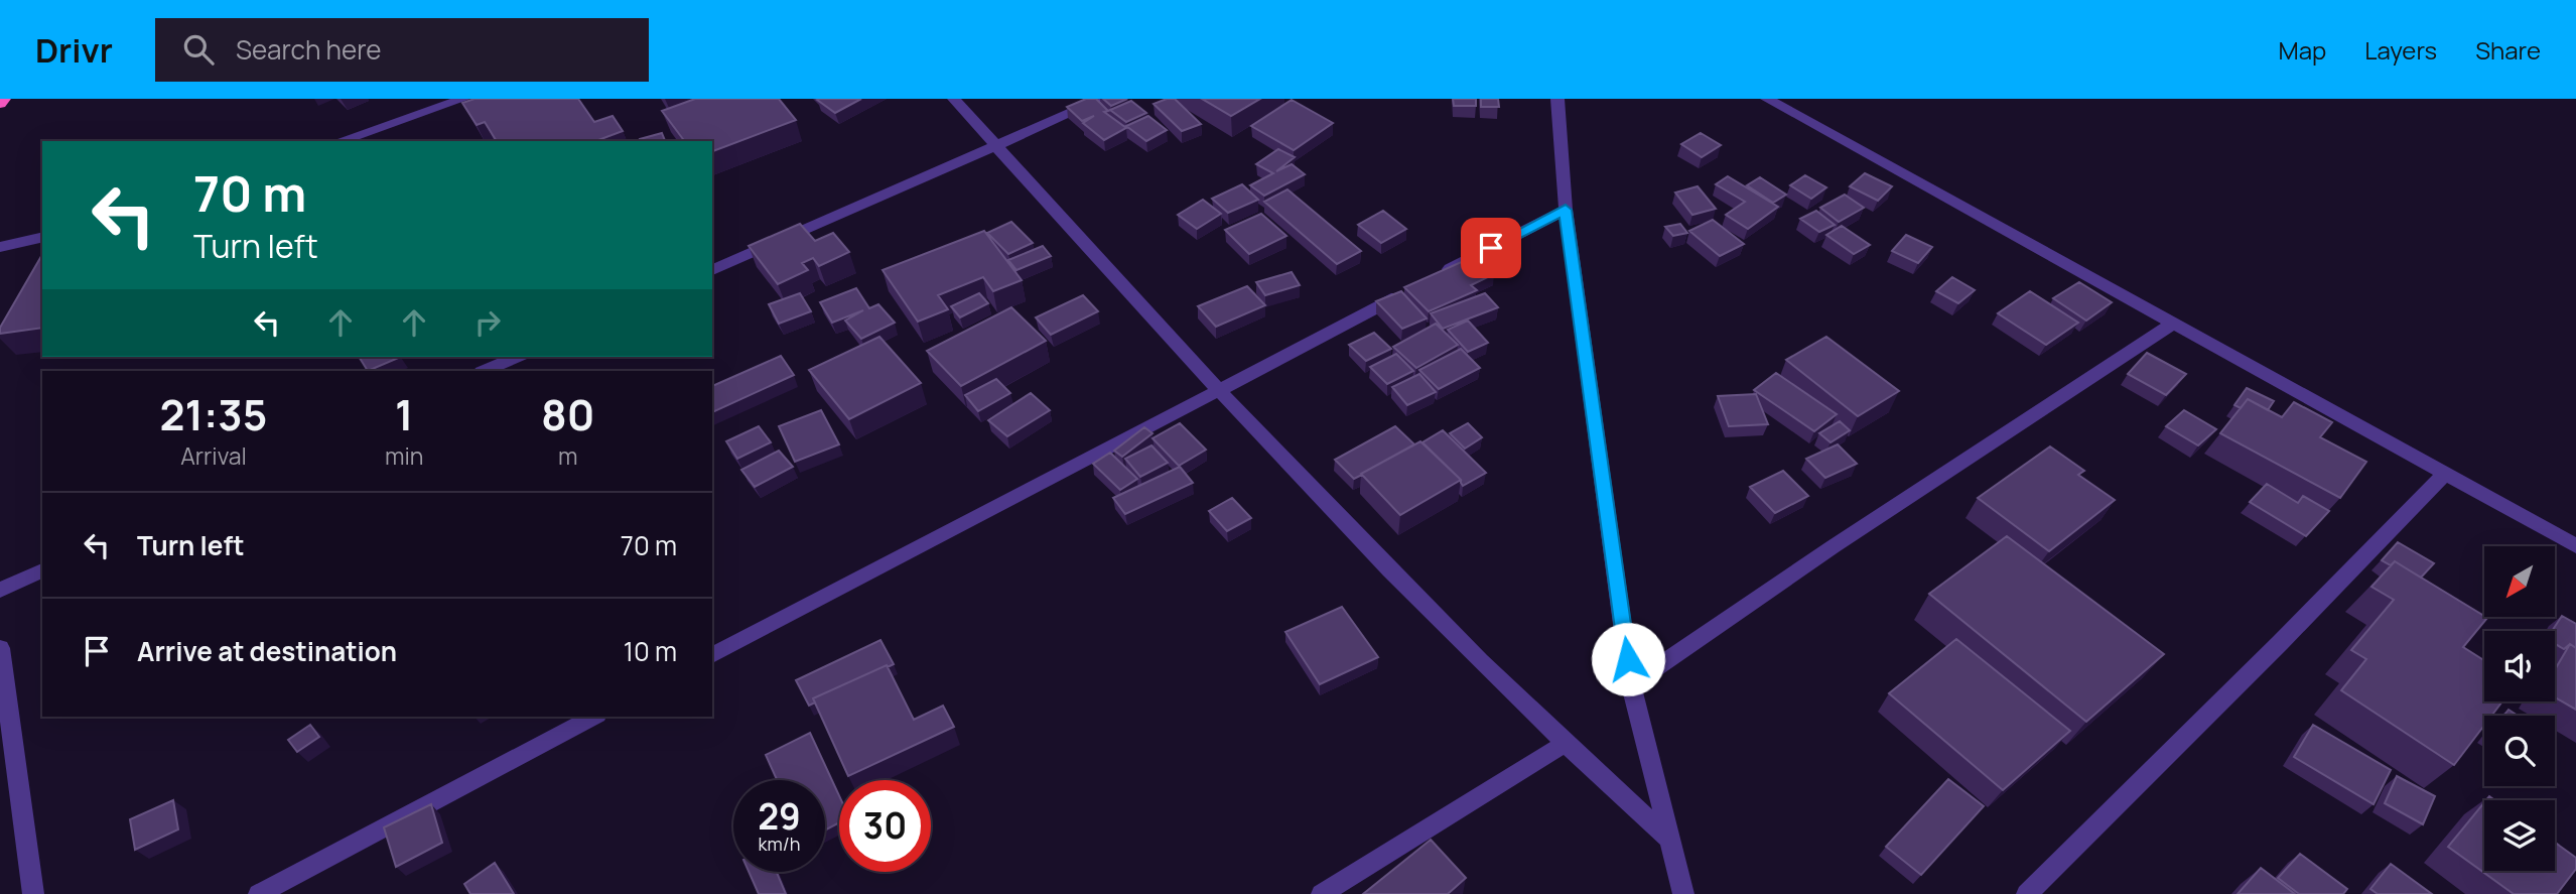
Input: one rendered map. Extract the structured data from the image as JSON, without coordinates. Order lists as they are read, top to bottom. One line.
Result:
{"north":"bottom left","page":{"header":"Drivr","search":"Search here","nav":["Map","Layers","Share"],"turn":["70 m","Turn left"],"eta":["21:35","Arrival","1","min","80","m"],"list":[{"name":"Turn left","value":"70 m"},{"name":"Arrive at destination","value":"10 m"}],"speed":"29 km/h","limit":"30"}}
